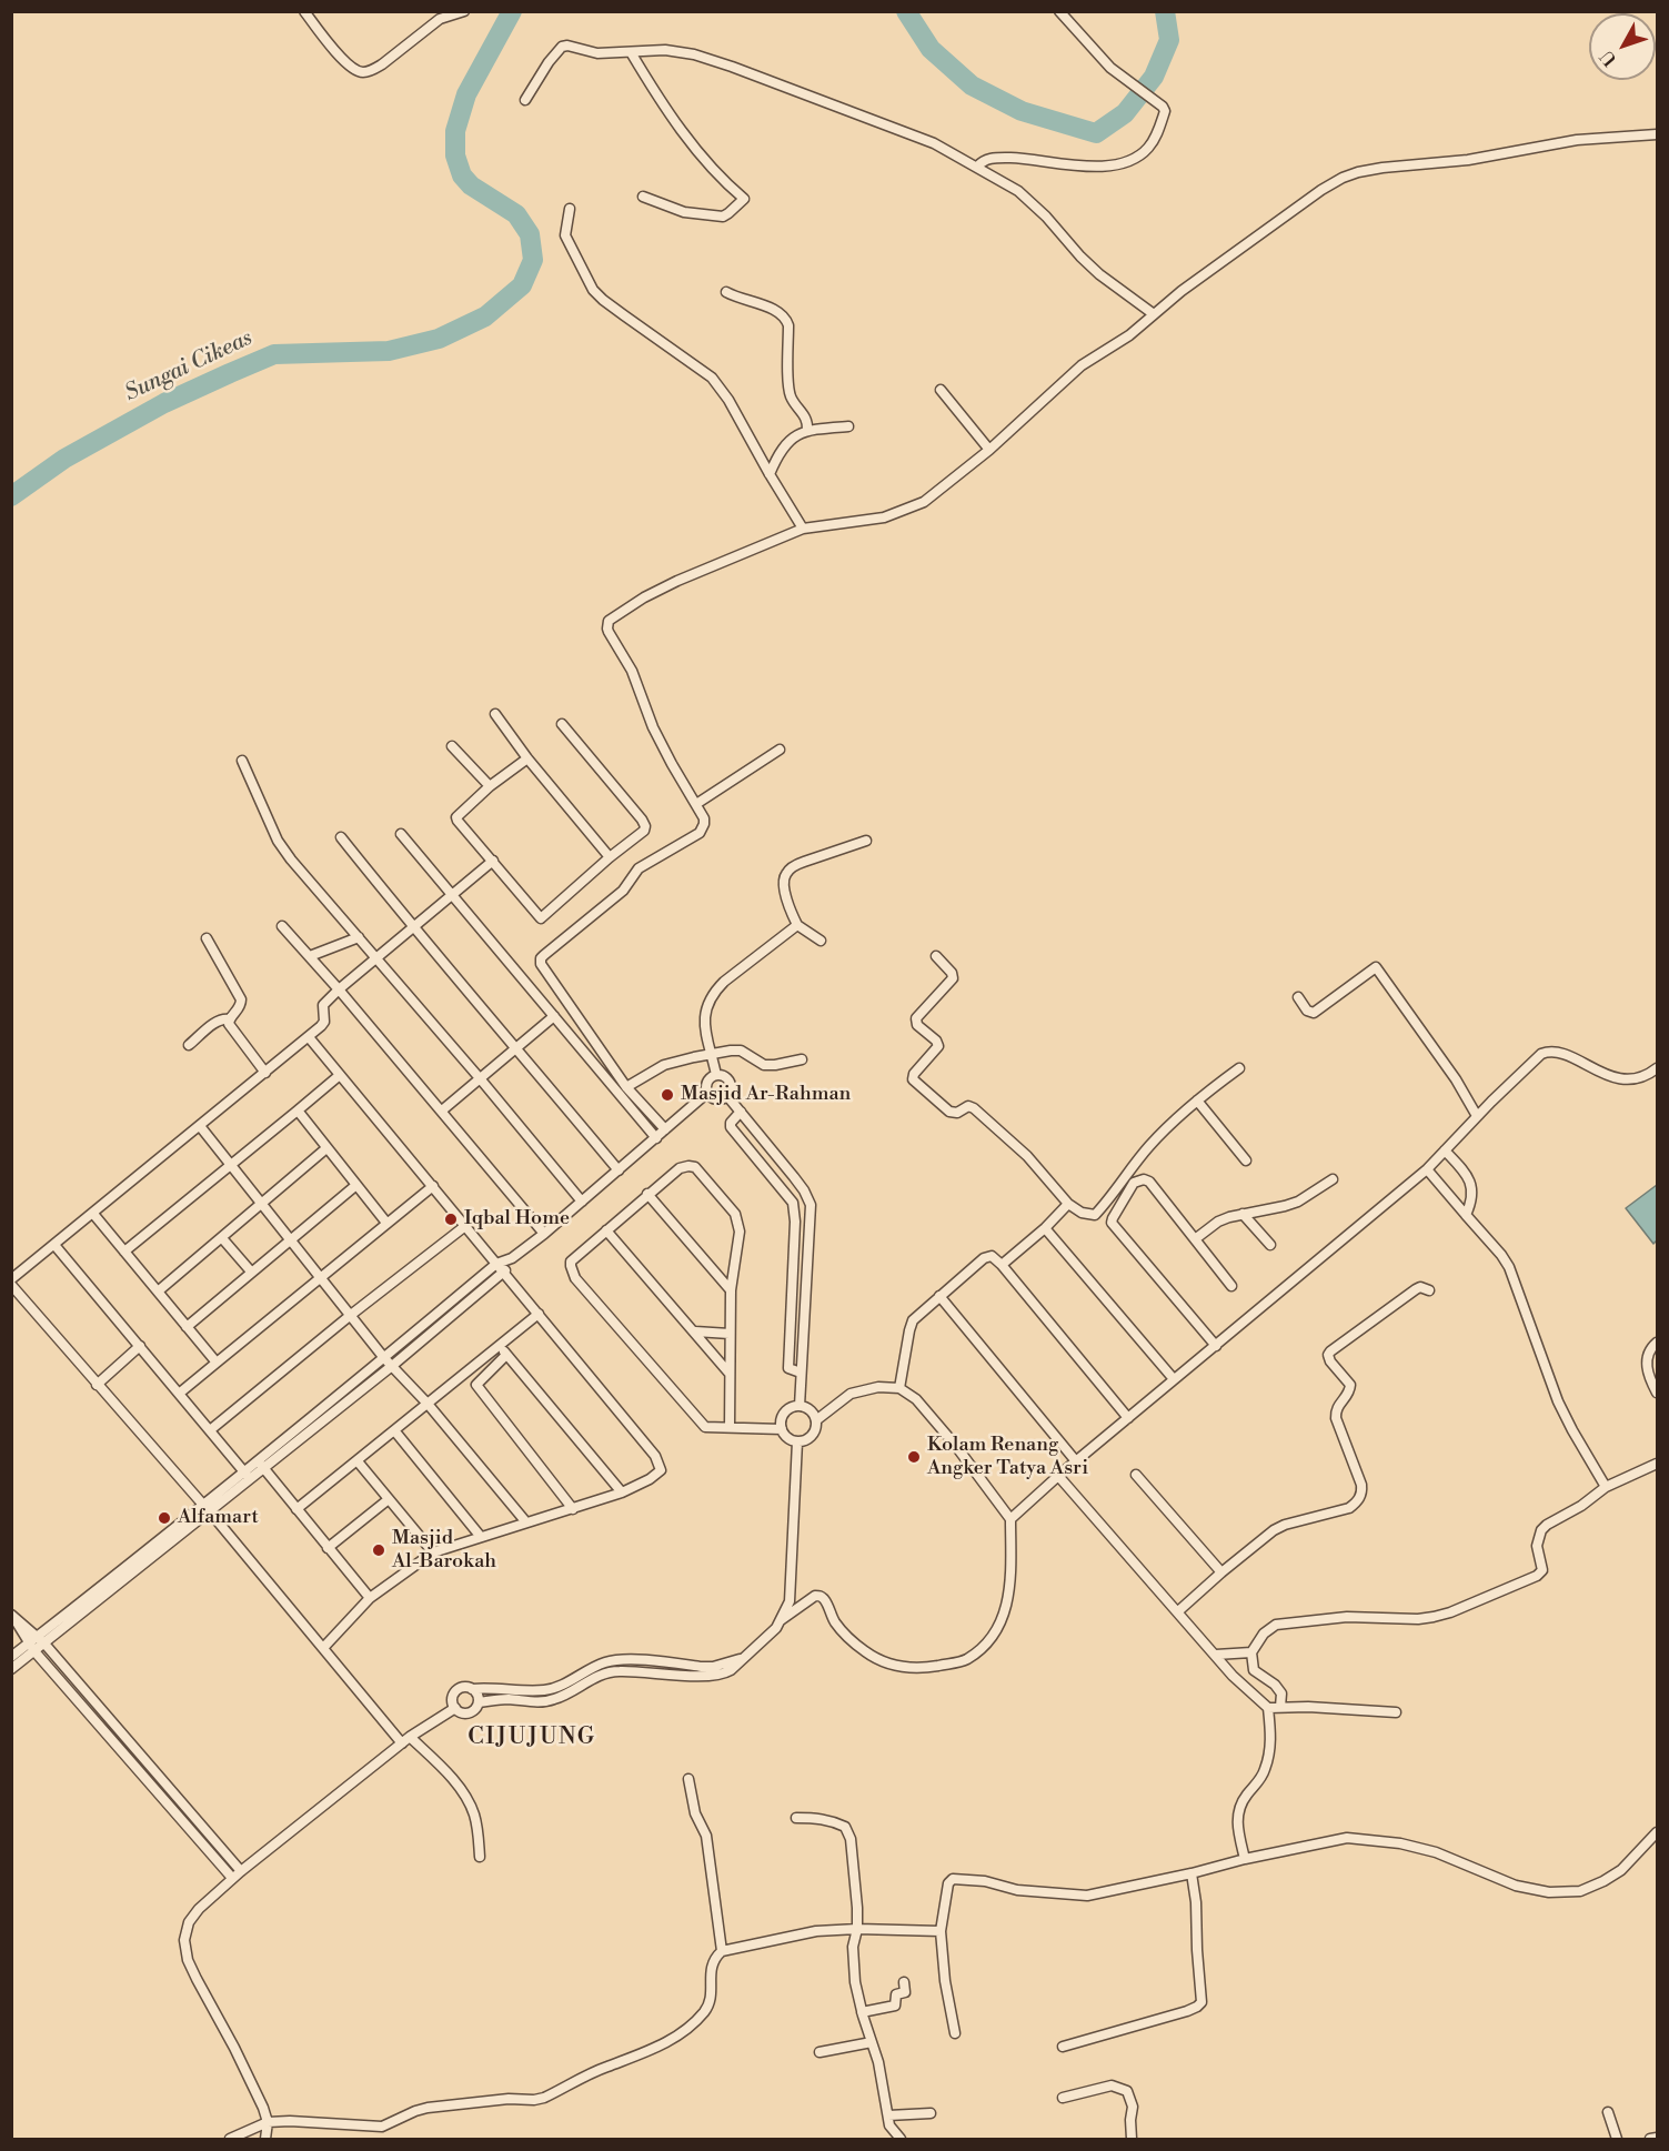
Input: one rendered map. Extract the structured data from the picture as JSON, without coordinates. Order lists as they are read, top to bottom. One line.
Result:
{"districts":["CIJUJUNG"],"water":["Sungai Cikeas"],"places":["Masjid Ar-Rahman","Iqbal Home","Kolam Renang Angker Tatya Asri","Alfamart","Masjid Al-Barokah"],"north":"bottom left"}
